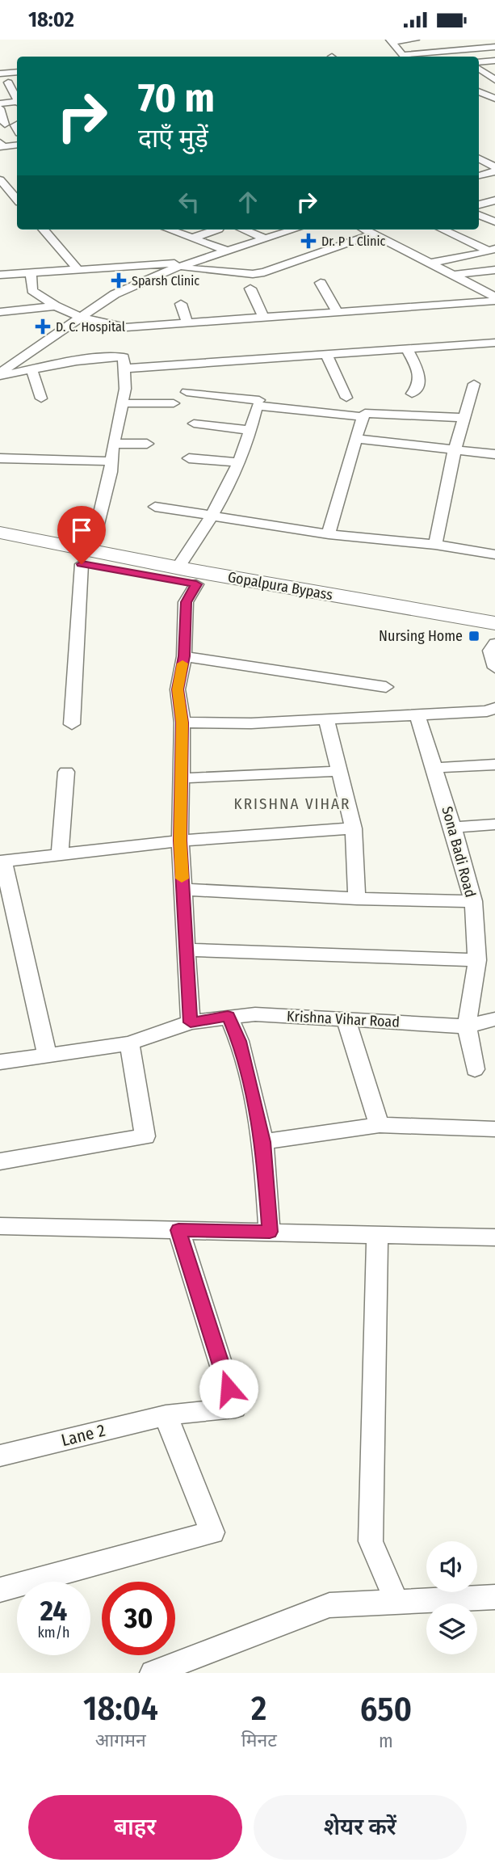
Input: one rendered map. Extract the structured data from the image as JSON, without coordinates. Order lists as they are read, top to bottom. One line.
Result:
{"streets":{"main road":["Gopalpura Bypass"],"street":["Sona Badi Road","Krishna Vihar Road","Lane 2"]},"crossings":[["Sona Badi Road","Krishna Vihar Road"]],"districts":["KRISHNA VIHAR"],"places":{"health":["Dr. P L Clinic","Sparsh Clinic","D. C. Hospital"],"transit":["Nursing Home"]},"page":{"status":"18:02","turn":["70 m","दाएँ मुड़ें"],"speed":"24 km/h","limit":"30","eta":["18:04","आगमन","2","मिनट","650","m"],"buttons":["बाहर","शेयर करें"]}}
